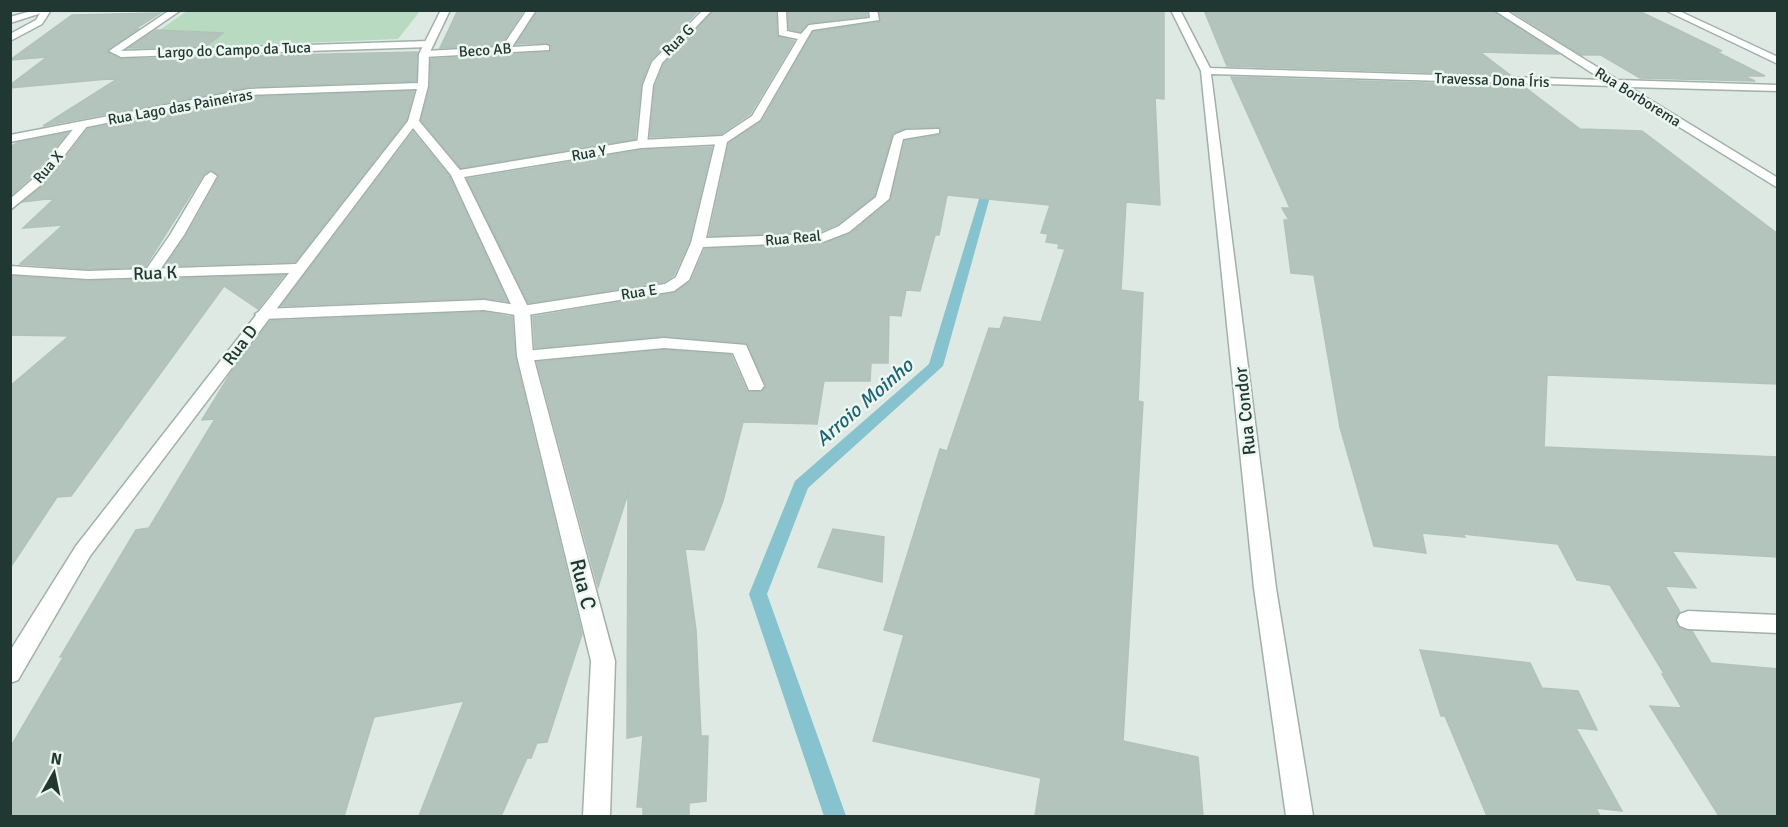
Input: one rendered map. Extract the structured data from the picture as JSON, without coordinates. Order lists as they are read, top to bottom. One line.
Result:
{"streets":{"street":["Rua G","Largo do Campo da Tuca","Beco AB","Travessa Dona Íris","Rua Borborema","Rua Lago das Paineiras","Rua Y","Rua X","Rua Real","Rua K","Rua E","Rua D","Rua Condor","Rua C"]},"crossings":[["Rua G","Rua Y"],["Largo do Campo da Tuca","Beco AB"],["Largo do Campo da Tuca","Rua D"],["Beco AB","Rua D"],["Travessa Dona Íris","Rua Borborema"],["Travessa Dona Íris","Rua Condor"],["Rua Lago das Paineiras","Rua X"],["Rua Lago das Paineiras","Rua D"],["Rua Y","Rua E"],["Rua Y","Rua C"],["Rua Real","Rua E"],["Rua K","Rua D"],["Rua E","Rua D"],["Rua E","Rua C"],["Rua D","Rua C"]],"water":["Arroio Moinho"],"north":"top"}
